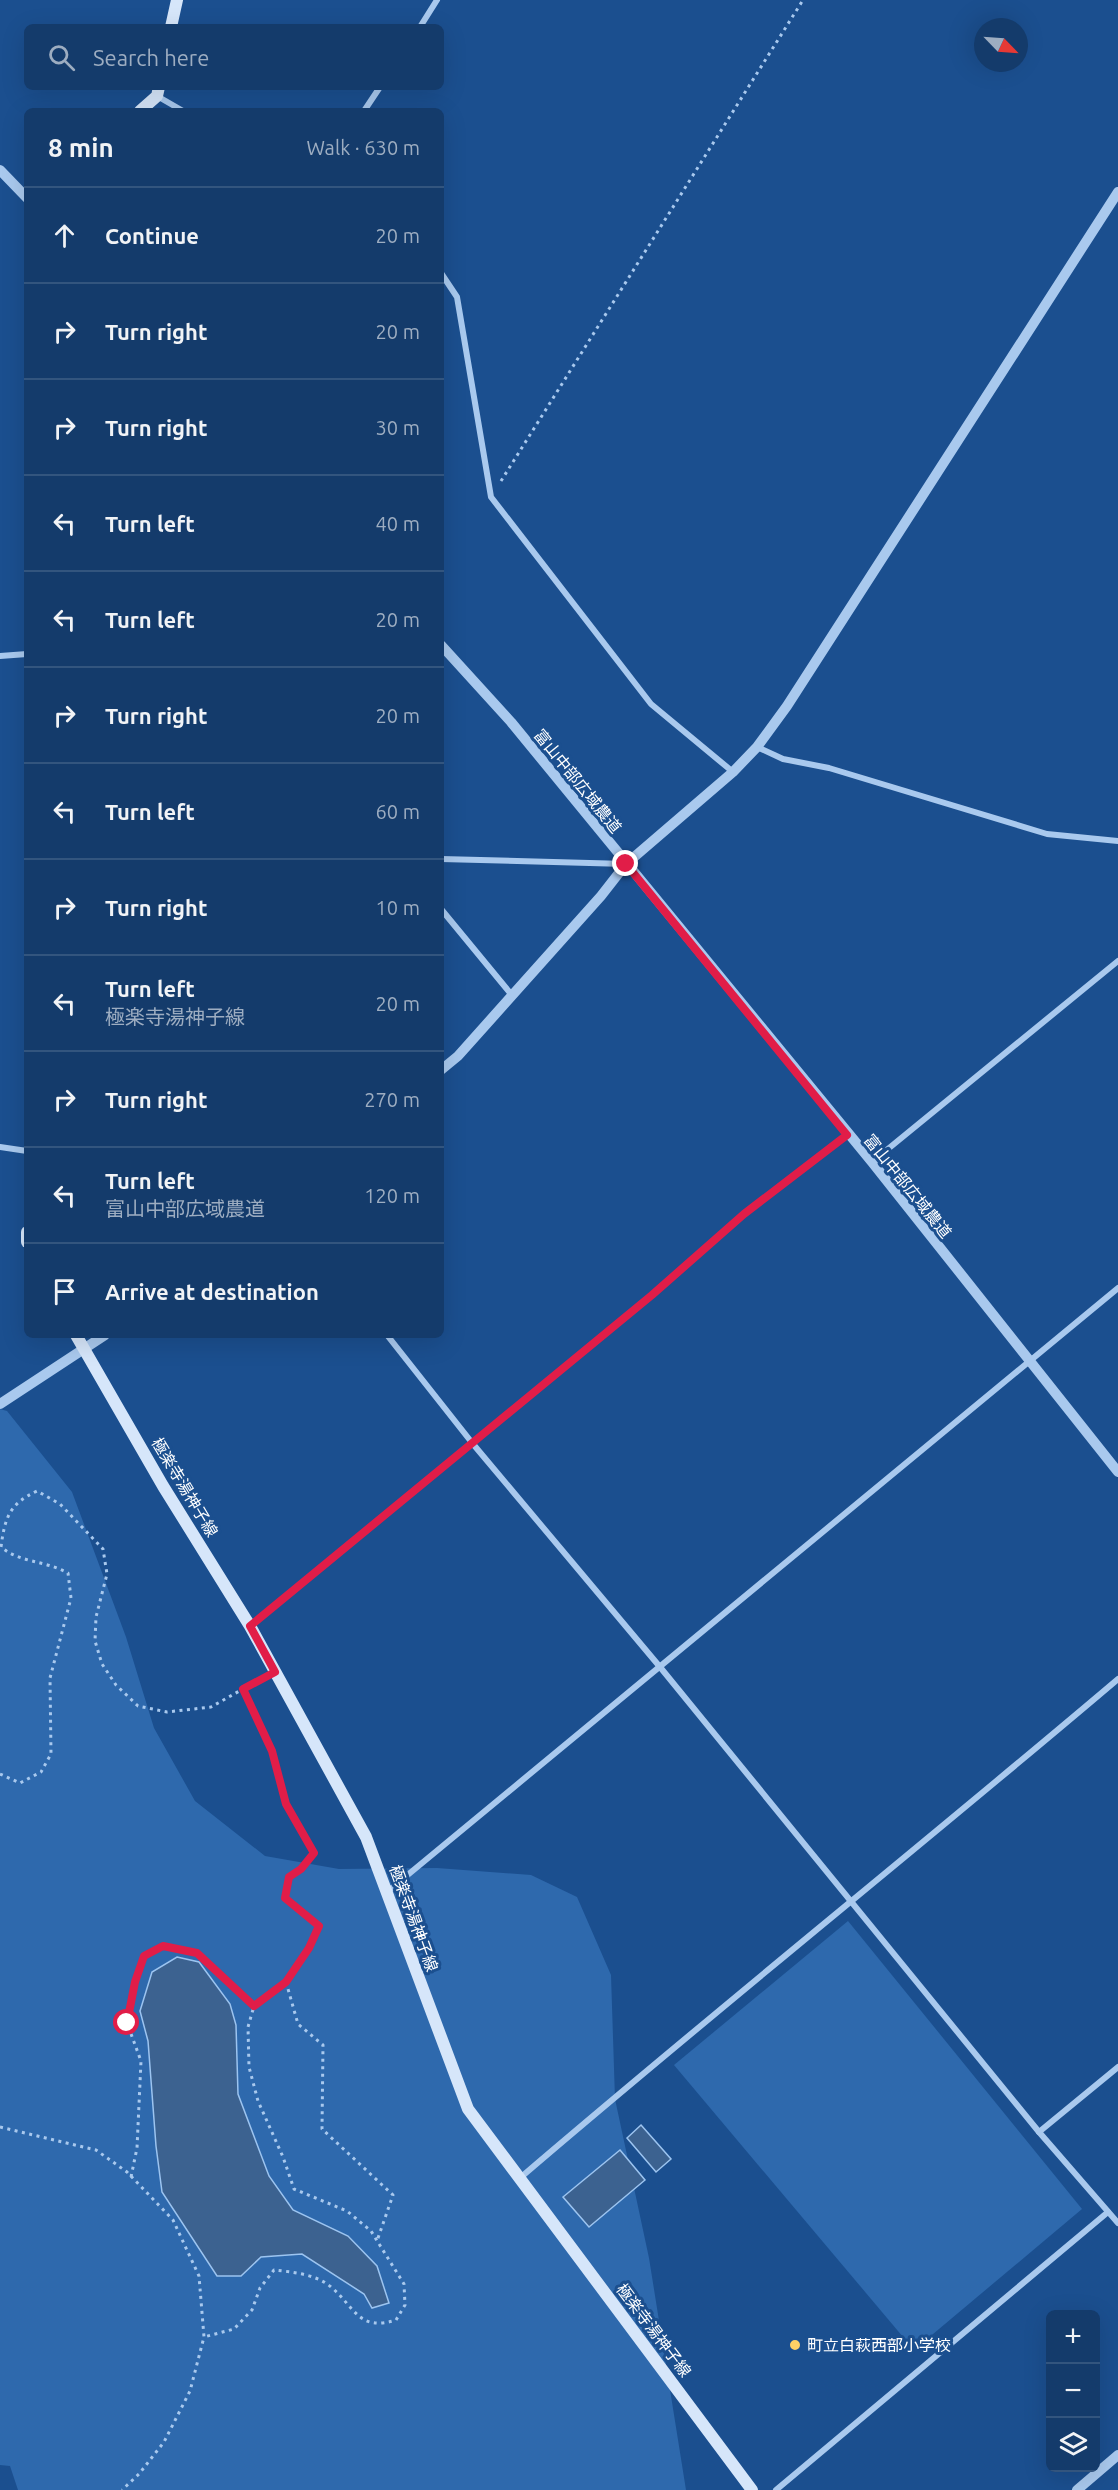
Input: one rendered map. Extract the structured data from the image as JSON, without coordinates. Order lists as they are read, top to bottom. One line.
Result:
{"streets":{"main road":["極楽寺湯神子線"],"street":["富山中部広域農道"]},"places":["町立白萩西部小学校"],"north":"bottom right","page":{"search":"Search here","heading":["8 min","Walk · 630 m"],"list":[["Continue","20 m"],["Turn right","20 m"],["Turn right","30 m"],["Turn left","40 m"],["Turn left","20 m"],["Turn right","20 m"],["Turn left","60 m"],["Turn right","10 m"],["Turn left","極楽寺湯神子線","20 m"],["Turn right","270 m"],["Turn left","富山中部広域農道","120 m"],"Arrive at destination"],"map_buttons":["+","−"]}}
